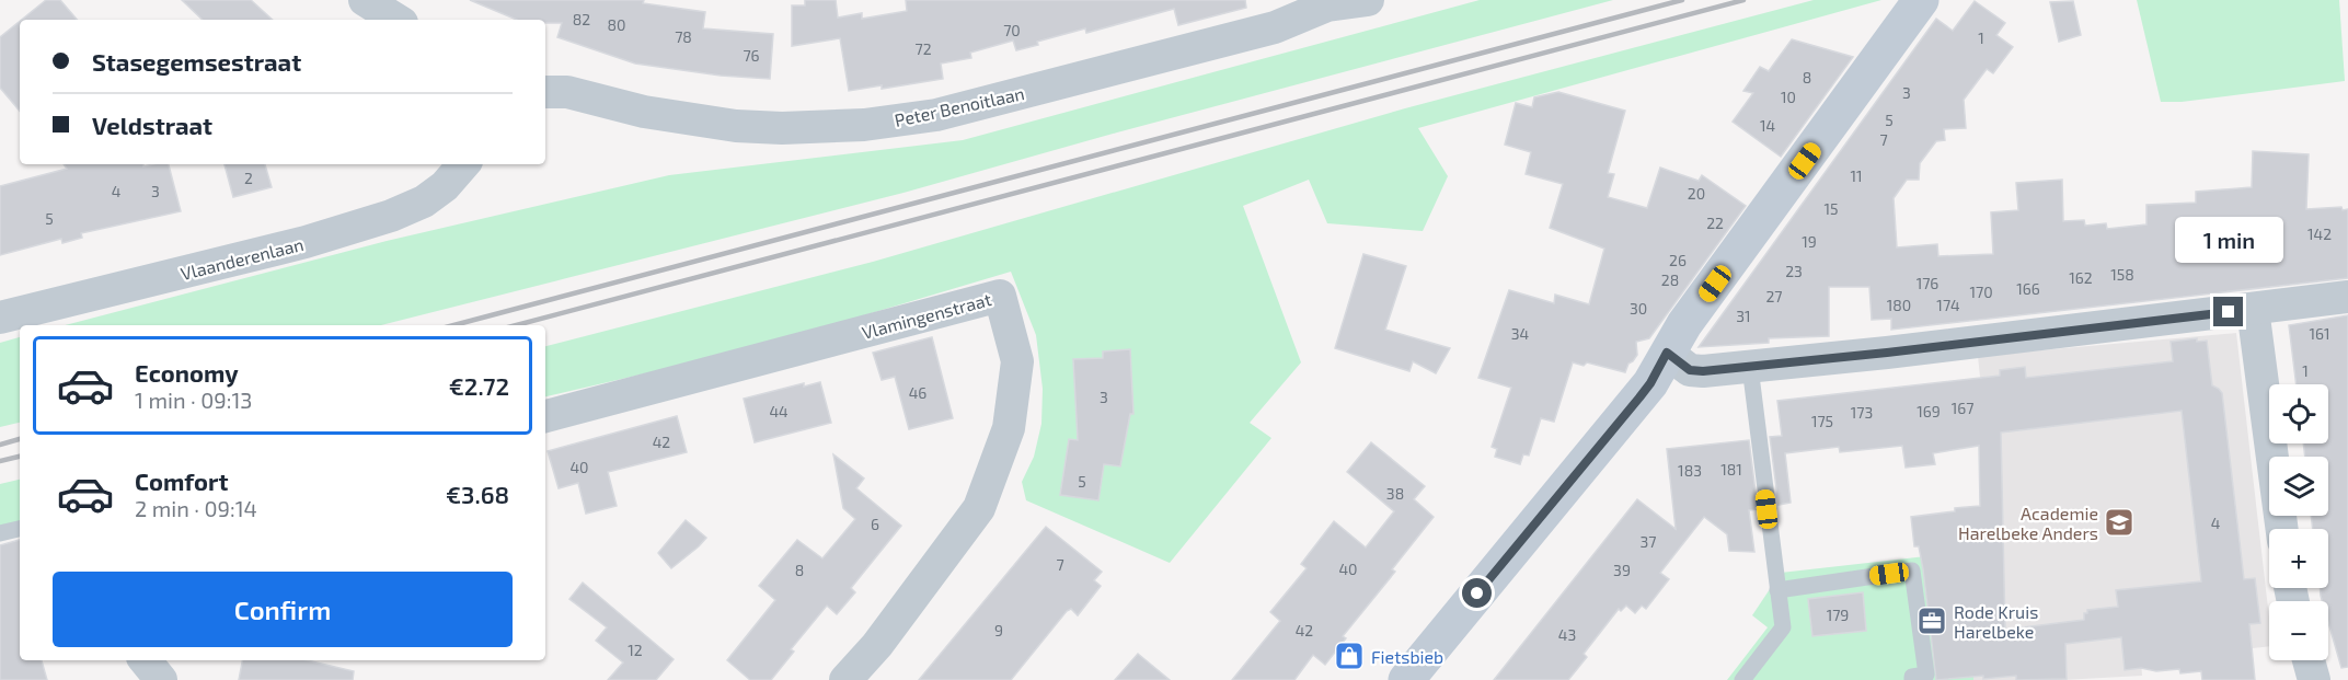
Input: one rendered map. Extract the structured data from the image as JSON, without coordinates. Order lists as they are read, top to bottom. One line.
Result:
{"streets":{"street":["Peter Benoitlaan","Vlaanderenlaan","Vlamingenstraat"]},"places":{"school or university":["Academie Harelbeke Anders"],"office":["Rode Kruis Harelbeke"],"shop":["Fietsbieb"]},"house_numbers":["82","80","70","78","1","72","76","8","3","10","5","14","7","11","2","4","3","20","15","5","22","142","19","26","23","158","162","28","176","166","170","27","180","174","30","31","34","161","1","46","3","167","44","169","173","175","42","40","181","183","5","38","4","6","37","7","40","8","39","179","9","42","43","12"],"page":{"banner":["Stasegemsestraat","Veldstraat"],"bubble":"1 min","list":[{"name":"Economy","note":"1 min · 09:13","value":"€2.72"},{"name":"Comfort","note":"2 min · 09:14","value":"€3.68"}],"map_buttons":["+","−"],"buttons":"Confirm"}}
